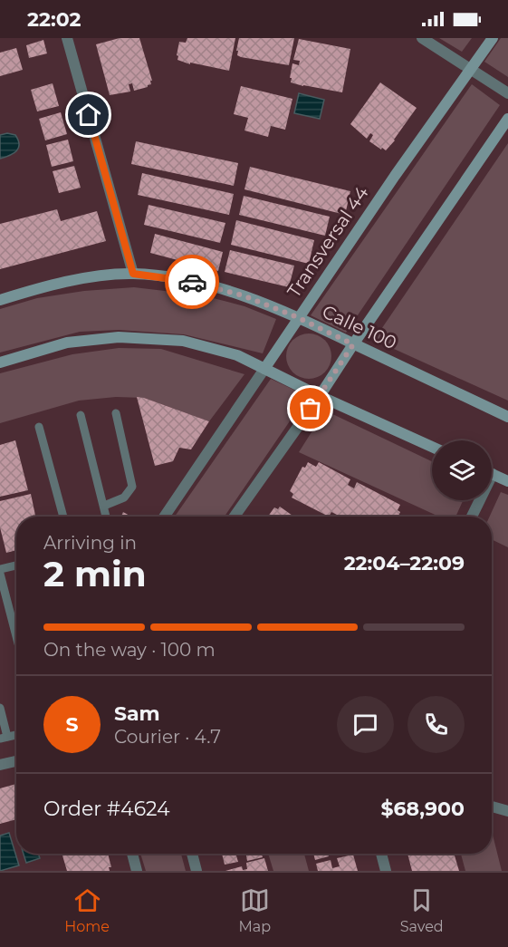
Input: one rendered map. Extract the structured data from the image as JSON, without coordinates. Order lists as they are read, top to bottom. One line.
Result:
{"streets":{"street":["Transversal 44","Calle 100"]},"crossings":[["Transversal 44","Calle 100"]],"page":{"status":"22:02","heading":["2 min","Arriving in","22:04–22:09"],"panel":["Sam","Courier · 4.7","Order #4624","$68,900"],"bar":"On the way · 100 m","round":"S","tabs":["Home","Map","Saved"]}}
